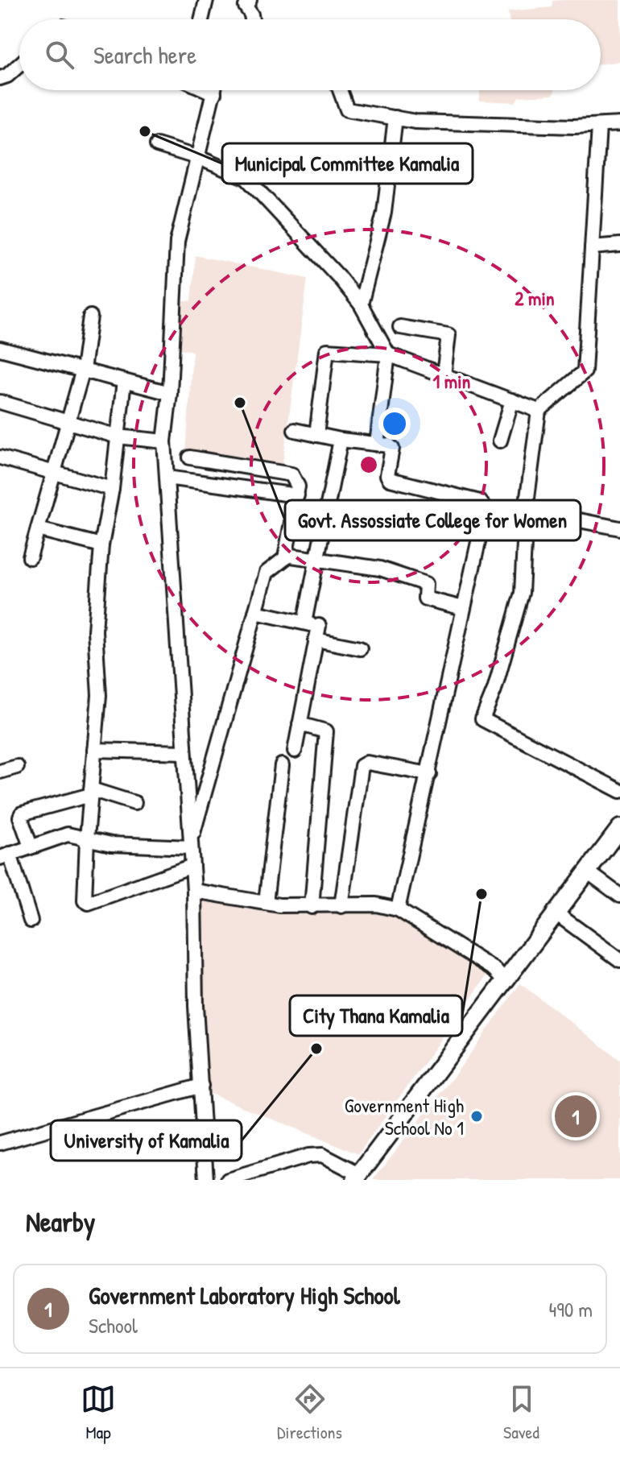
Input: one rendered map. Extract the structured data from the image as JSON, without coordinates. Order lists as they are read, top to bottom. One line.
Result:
{"places":["Municipal Committee Kamalia","Govt. Assossiate College for Women","City Thana Kamalia","University of Kamalia","Government High School No 1"],"page":{"search":"Search here","pins":"1","heading":"Nearby","list":[{"mark":"1","name":"Government Laboratory High School","note":"School","value":"490 m"}],"nav":["Map","Directions","Saved"]},"rings":["2 min","1 min"]}
